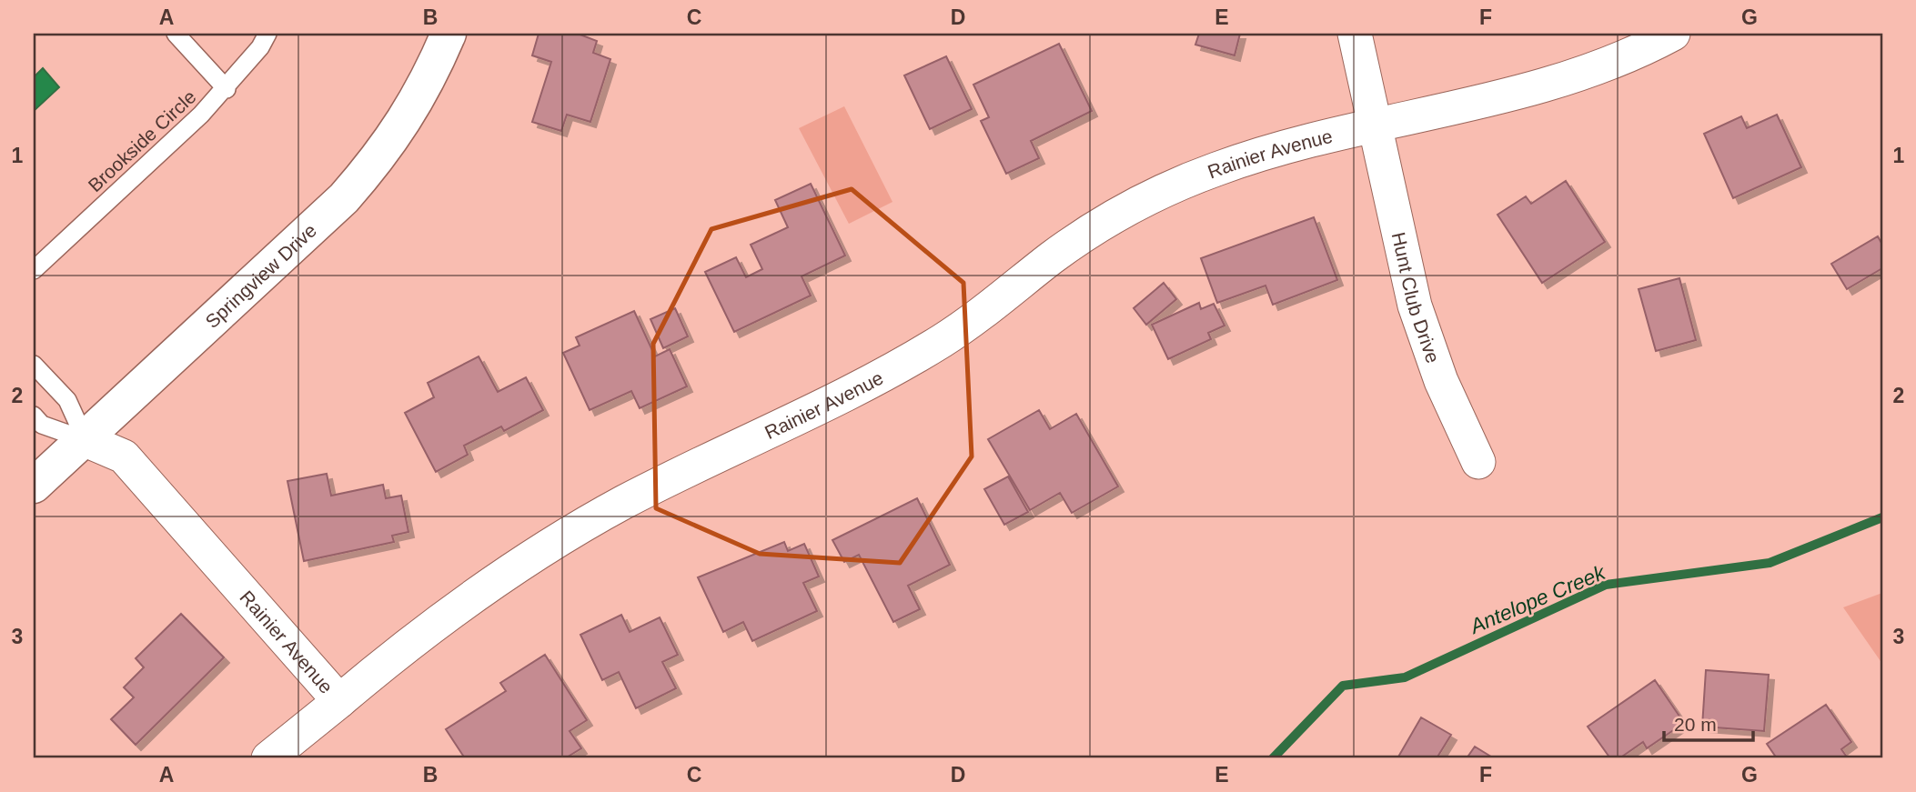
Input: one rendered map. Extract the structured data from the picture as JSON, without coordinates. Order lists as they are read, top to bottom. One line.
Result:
{"streets":{"street":["Rainier Avenue","Springview Drive","Hunt Club Drive"],"lane":["Brookside Circle"]},"crossings":[["Rainier Avenue","Springview Drive"],["Rainier Avenue","Hunt Club Drive"]],"water":["Antelope Creek"],"scale_bar":"20 m","grid":{"columns":["A","B","C","D","E","F","G"],"rows":["1","2","3"]}}
